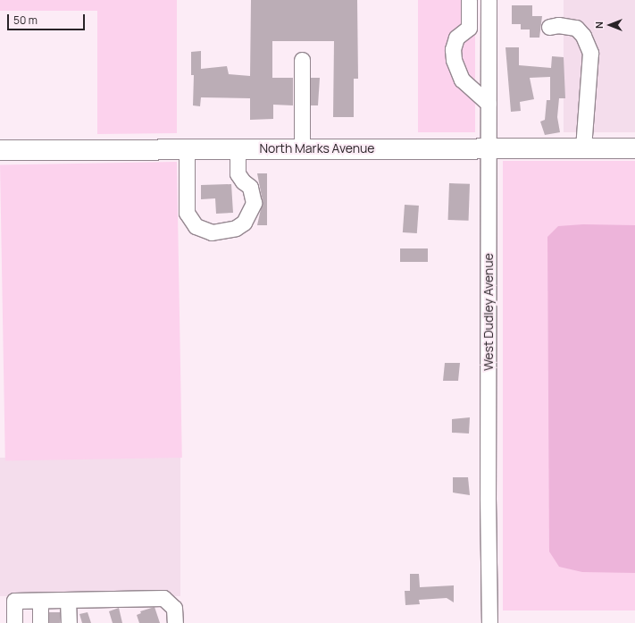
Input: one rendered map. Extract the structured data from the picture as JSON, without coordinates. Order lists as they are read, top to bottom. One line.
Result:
{"streets":{"main road":["North Marks Avenue"],"street":["West Dudley Avenue"]},"crossings":[["North Marks Avenue","West Dudley Avenue"]],"scale_bar":"50 m","north":"left"}
